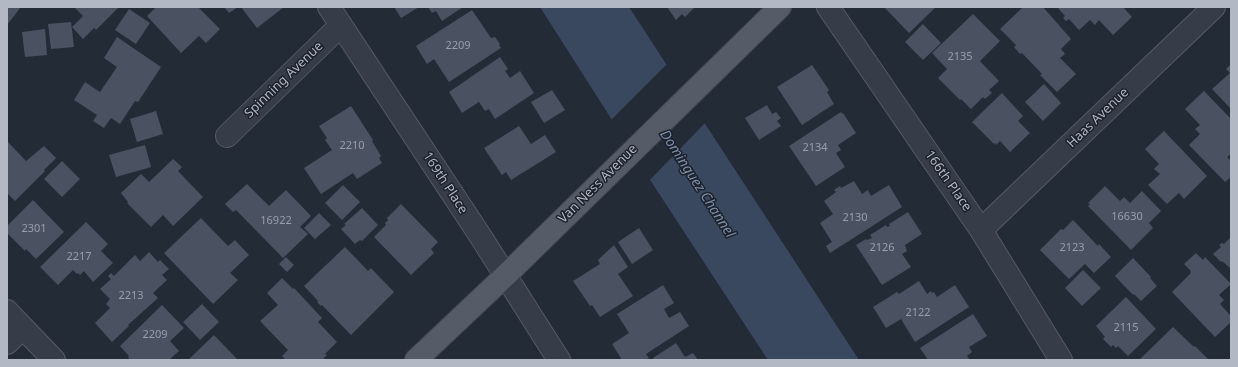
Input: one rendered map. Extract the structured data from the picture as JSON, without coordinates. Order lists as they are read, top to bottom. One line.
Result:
{"streets":{"main road":["Van Ness Avenue"],"street":["Spinning Avenue","Haas Avenue","166th Place","169th Place"]},"crossings":[["Spinning Avenue","169th Place"],["Haas Avenue","166th Place"],["169th Place","Van Ness Avenue"]],"water":["Dominguez Channel"],"house_numbers":["2209","2135","2210","2134","16630","2130","16922","2301","2126","2123","2217","2213","2122","2115","2209"]}
